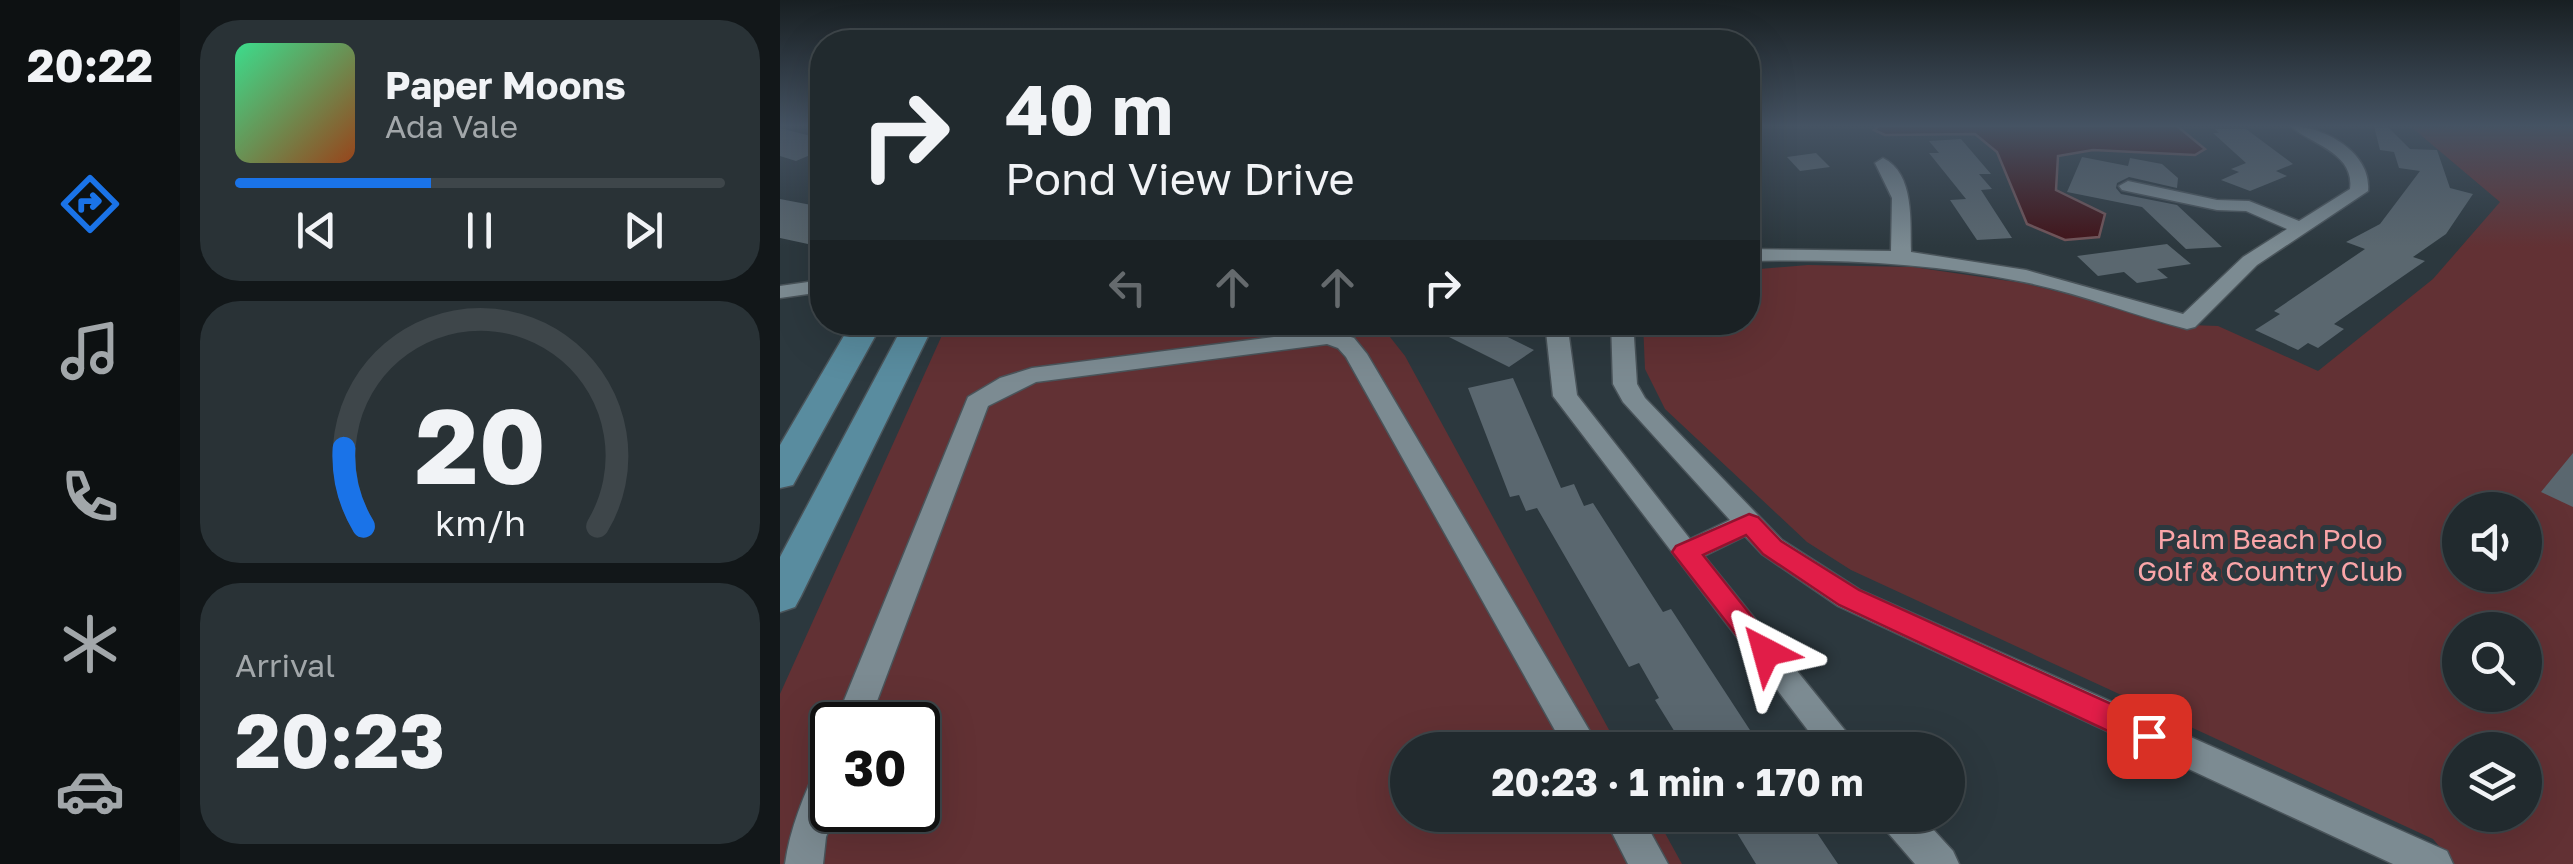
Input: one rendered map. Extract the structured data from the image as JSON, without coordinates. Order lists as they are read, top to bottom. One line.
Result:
{"parks":["Palm Beach Polo Golf & Country Club"],"page":{"tabs":"20:22","turn":["40 m","Pond View Drive"],"song":["Paper Moons","Ada Vale"],"tile":["Arrival","20:23"],"limit":"30","trip":"20:23 · 1 min · 170 m","gauge":["20","km/h"]}}
